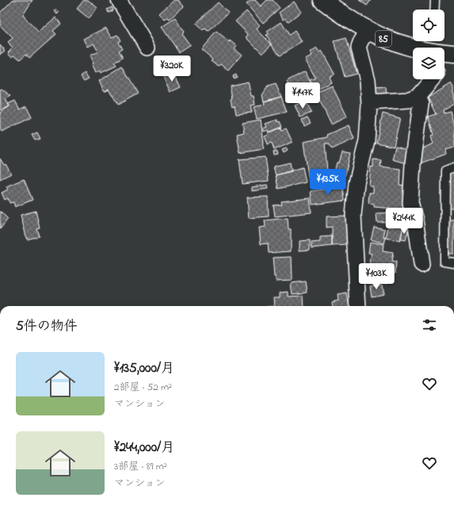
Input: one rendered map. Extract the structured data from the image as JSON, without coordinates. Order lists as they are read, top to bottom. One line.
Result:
{"streets":{"main road":["85"]},"page":{"price":["¥320K","¥147K","¥135K","¥244K","¥103K"],"heading":"5件の物件","list":[{"name":"¥135,000/月","note":"2部屋 · 52 m² · マンション"},{"name":"¥244,000/月","note":"3部屋 · 89 m² · マンション"}]}}
